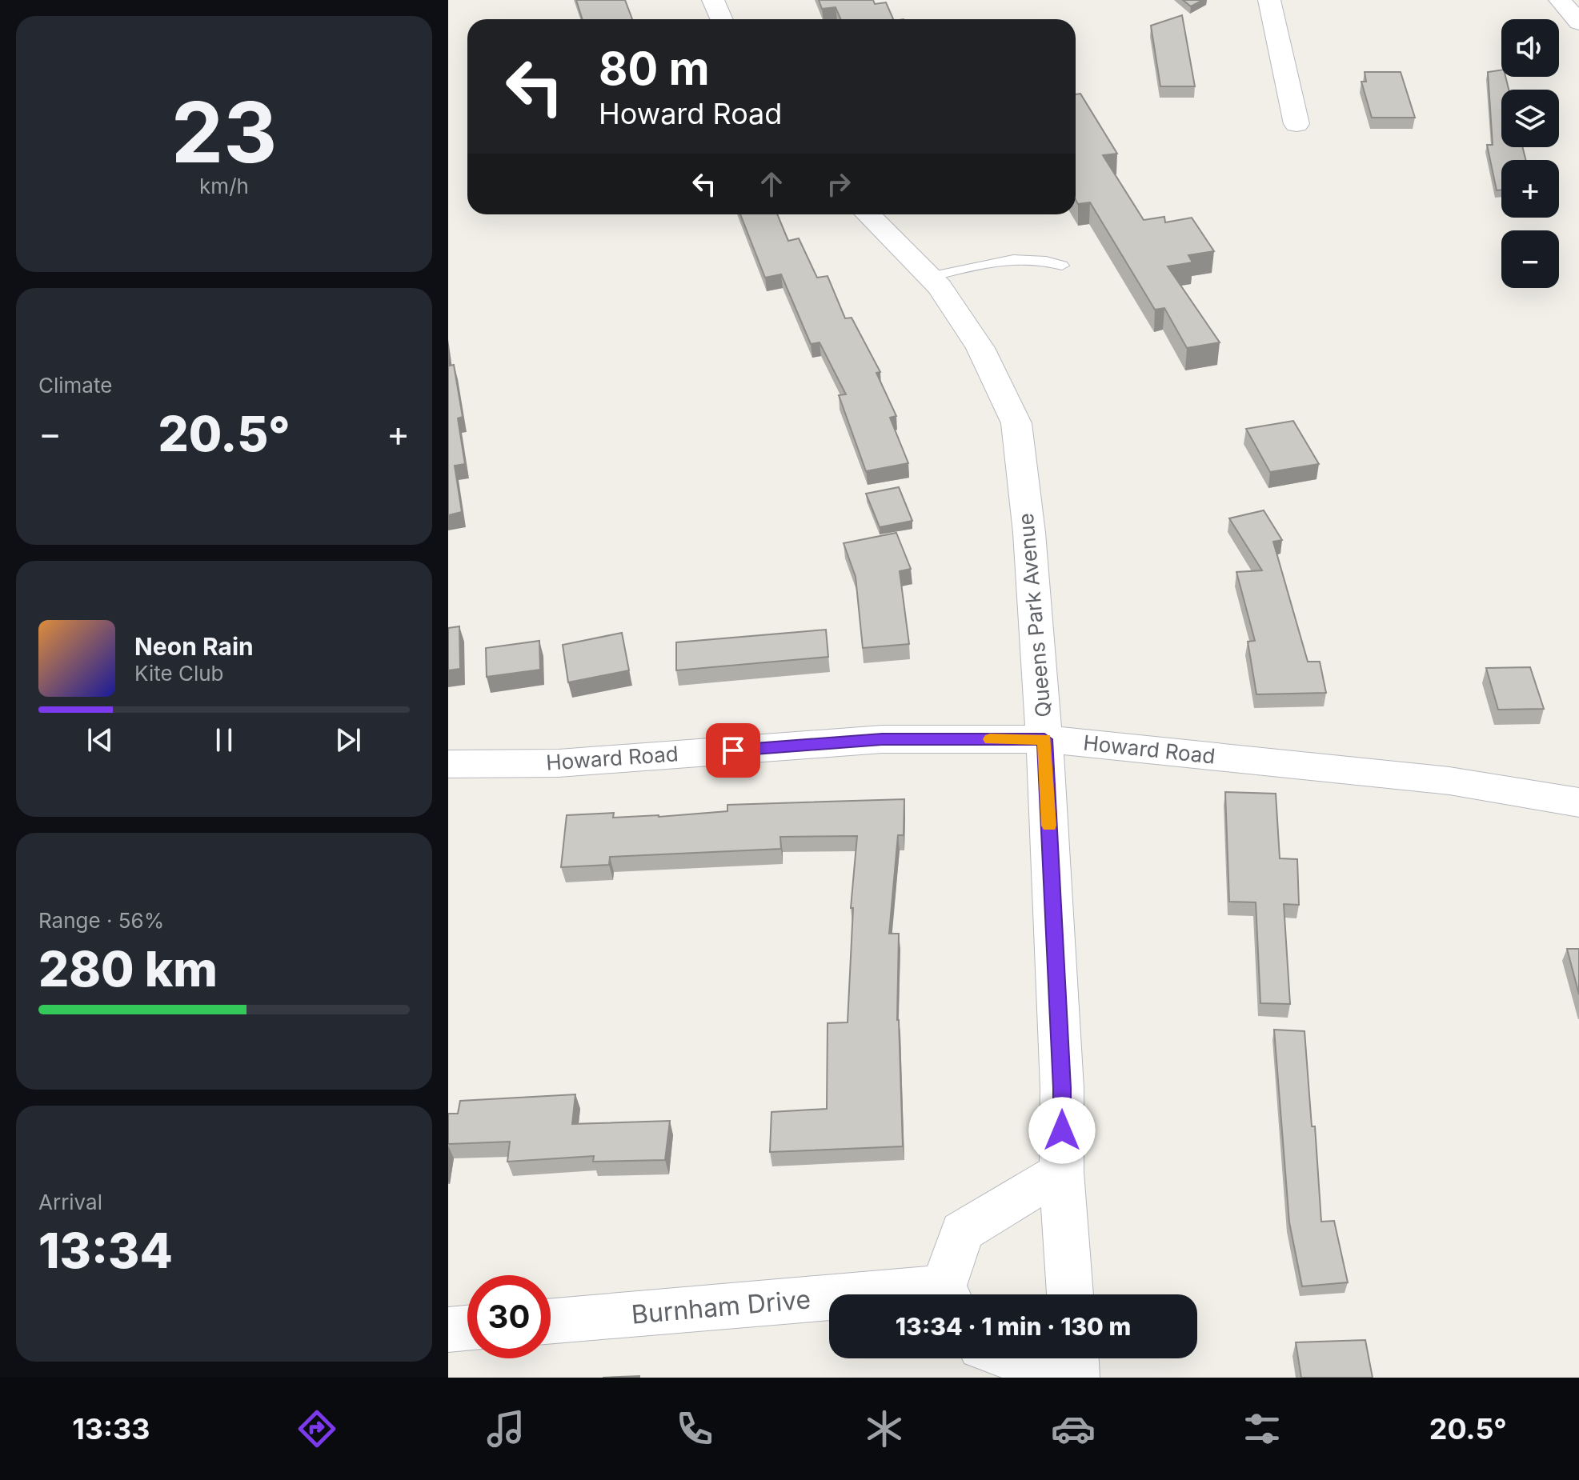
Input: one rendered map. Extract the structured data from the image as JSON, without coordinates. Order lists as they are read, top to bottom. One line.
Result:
{"streets":{"street":["Queens Park Avenue","Howard Road","Burnham Drive"]},"crossings":[["Queens Park Avenue","Howard Road"],["Queens Park Avenue","Burnham Drive"]],"page":{"tile":[["23","km/h"],"Climate",["Range · 56%","280 km"],["Arrival","13:34"]],"map_buttons":["+","−"],"turn":["80 m","Howard Road"],"heat":["−","20.5°","+"],"song":["Neon Rain","Kite Club"],"limit":"30","trip":"13:34 · 1 min · 130 m","tabs":["13:33","20.5°"]}}
